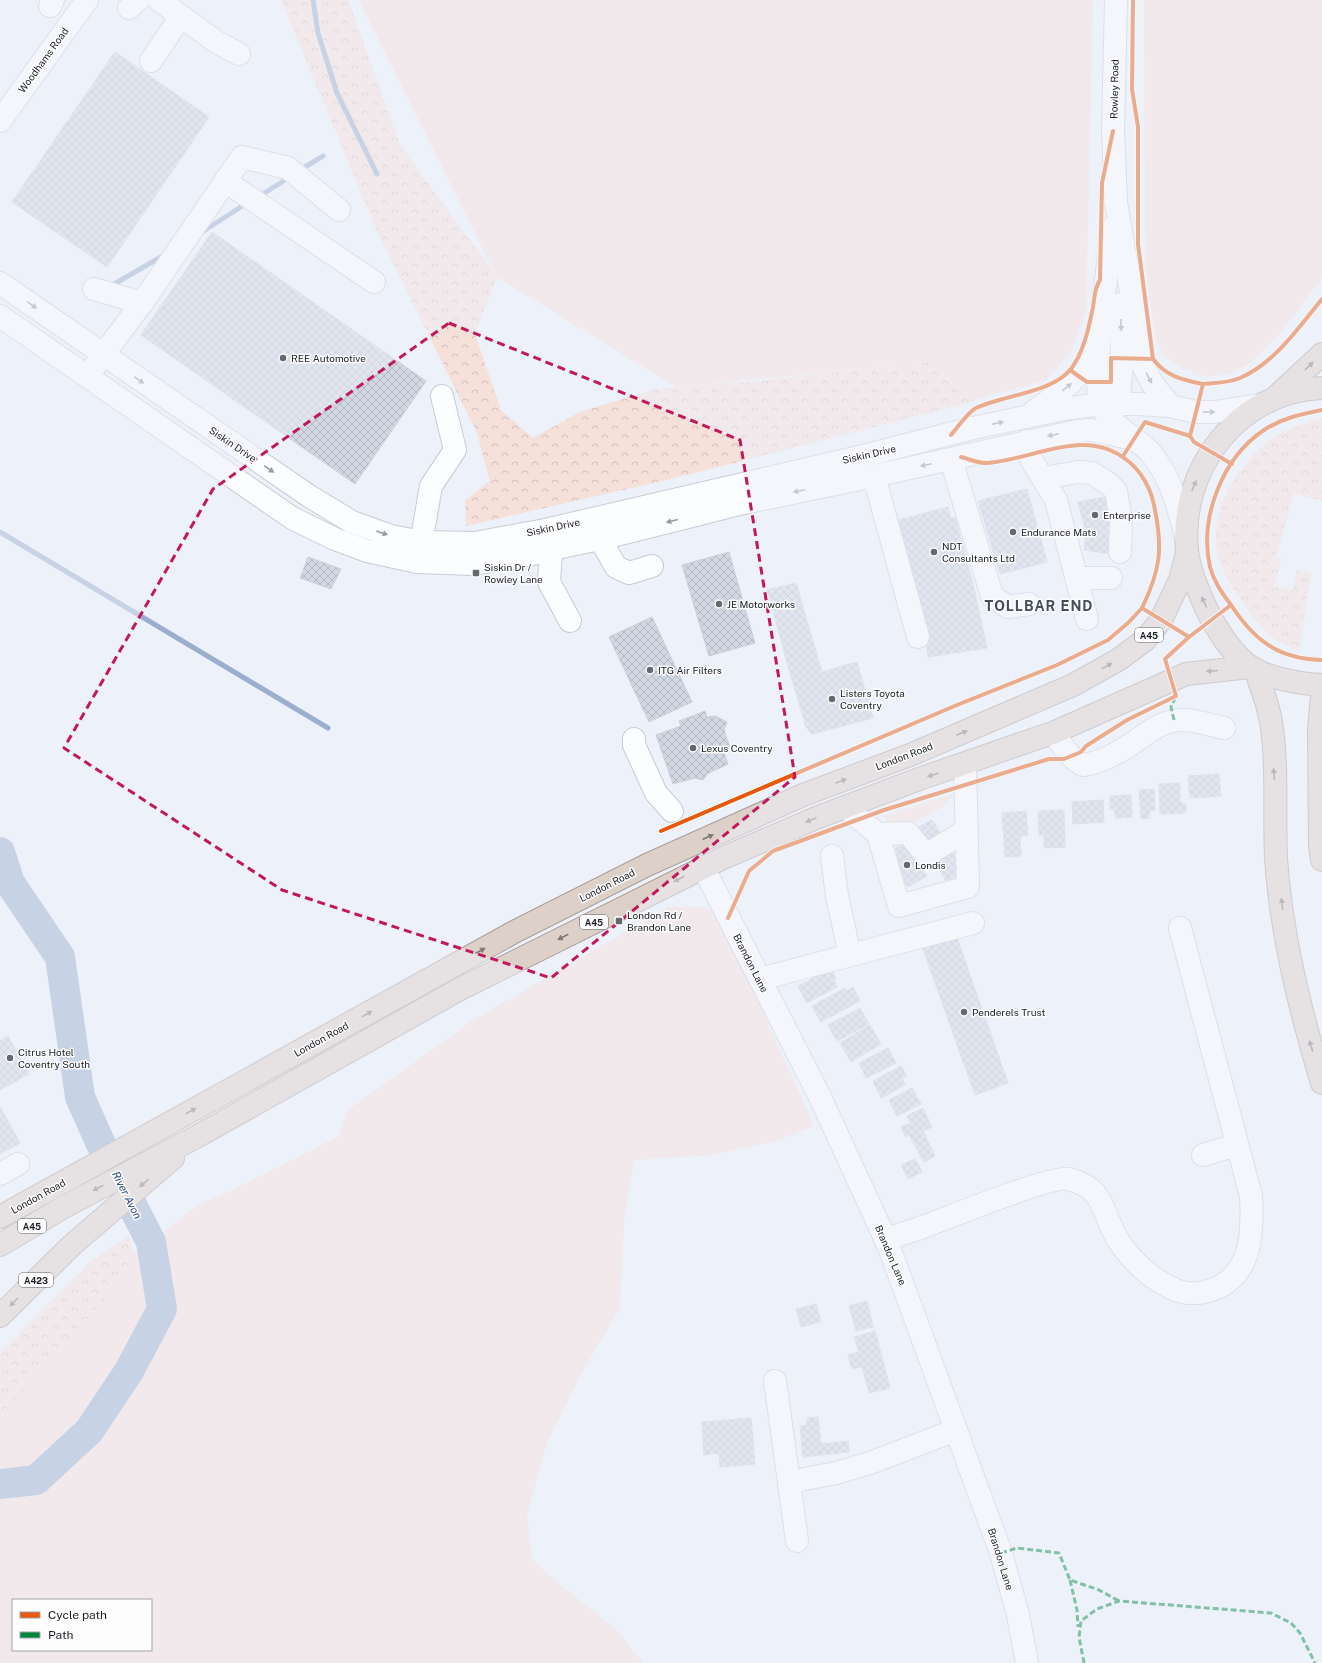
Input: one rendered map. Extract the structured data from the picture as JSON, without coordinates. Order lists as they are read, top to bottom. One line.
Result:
{"streets":{"highway":["A45","London Road","A423"],"street":["Woodhams Road","Rowley Road","Siskin Drive","Brandon Lane"]},"crossings":[["A45","Brandon Lane"],["A45","A423"]],"districts":["TOLLBAR END"],"water":["River Avon"],"places":{"other":["REE Automotive","Enterprise","Endurance Mats","NDT Consultants Ltd","JE Motorworks","ITG Air Filters","Listers Toyota Coventry","Lexus Coventry","Londis","Penderels Trust","Citrus Hotel Coventry South"],"transit":["Siskin Dr / Rowley Lane","London Rd / Brandon Lane"]},"legend":["Cycle path","Path"]}
